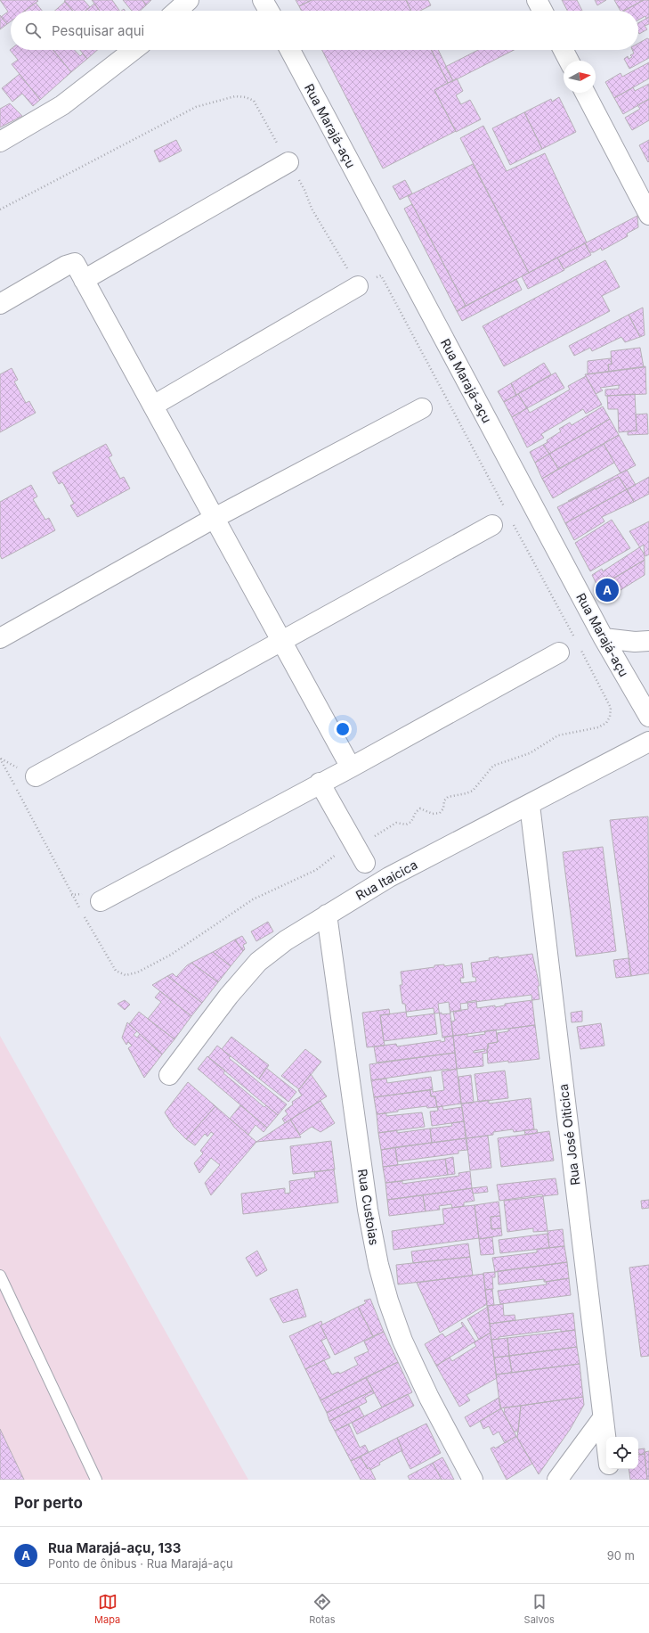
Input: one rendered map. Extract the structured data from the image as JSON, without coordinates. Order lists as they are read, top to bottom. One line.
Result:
{"streets":{"street":["Rua Marajá-açu","Rua Itaicica","Rua José Oiticica","Rua Custoias"]},"crossings":[["Rua Itaicica","Rua José Oiticica"],["Rua Itaicica","Rua Custoias"]],"north":"right","page":{"search":"Pesquisar aqui","pins":"A","heading":"Por perto","list":[{"mark":"A","name":"Rua Marajá-açu, 133","note":"Ponto de ônibus · Rua Marajá-açu","value":"90 m"}],"nav":["Mapa","Rotas","Salvos"]}}
